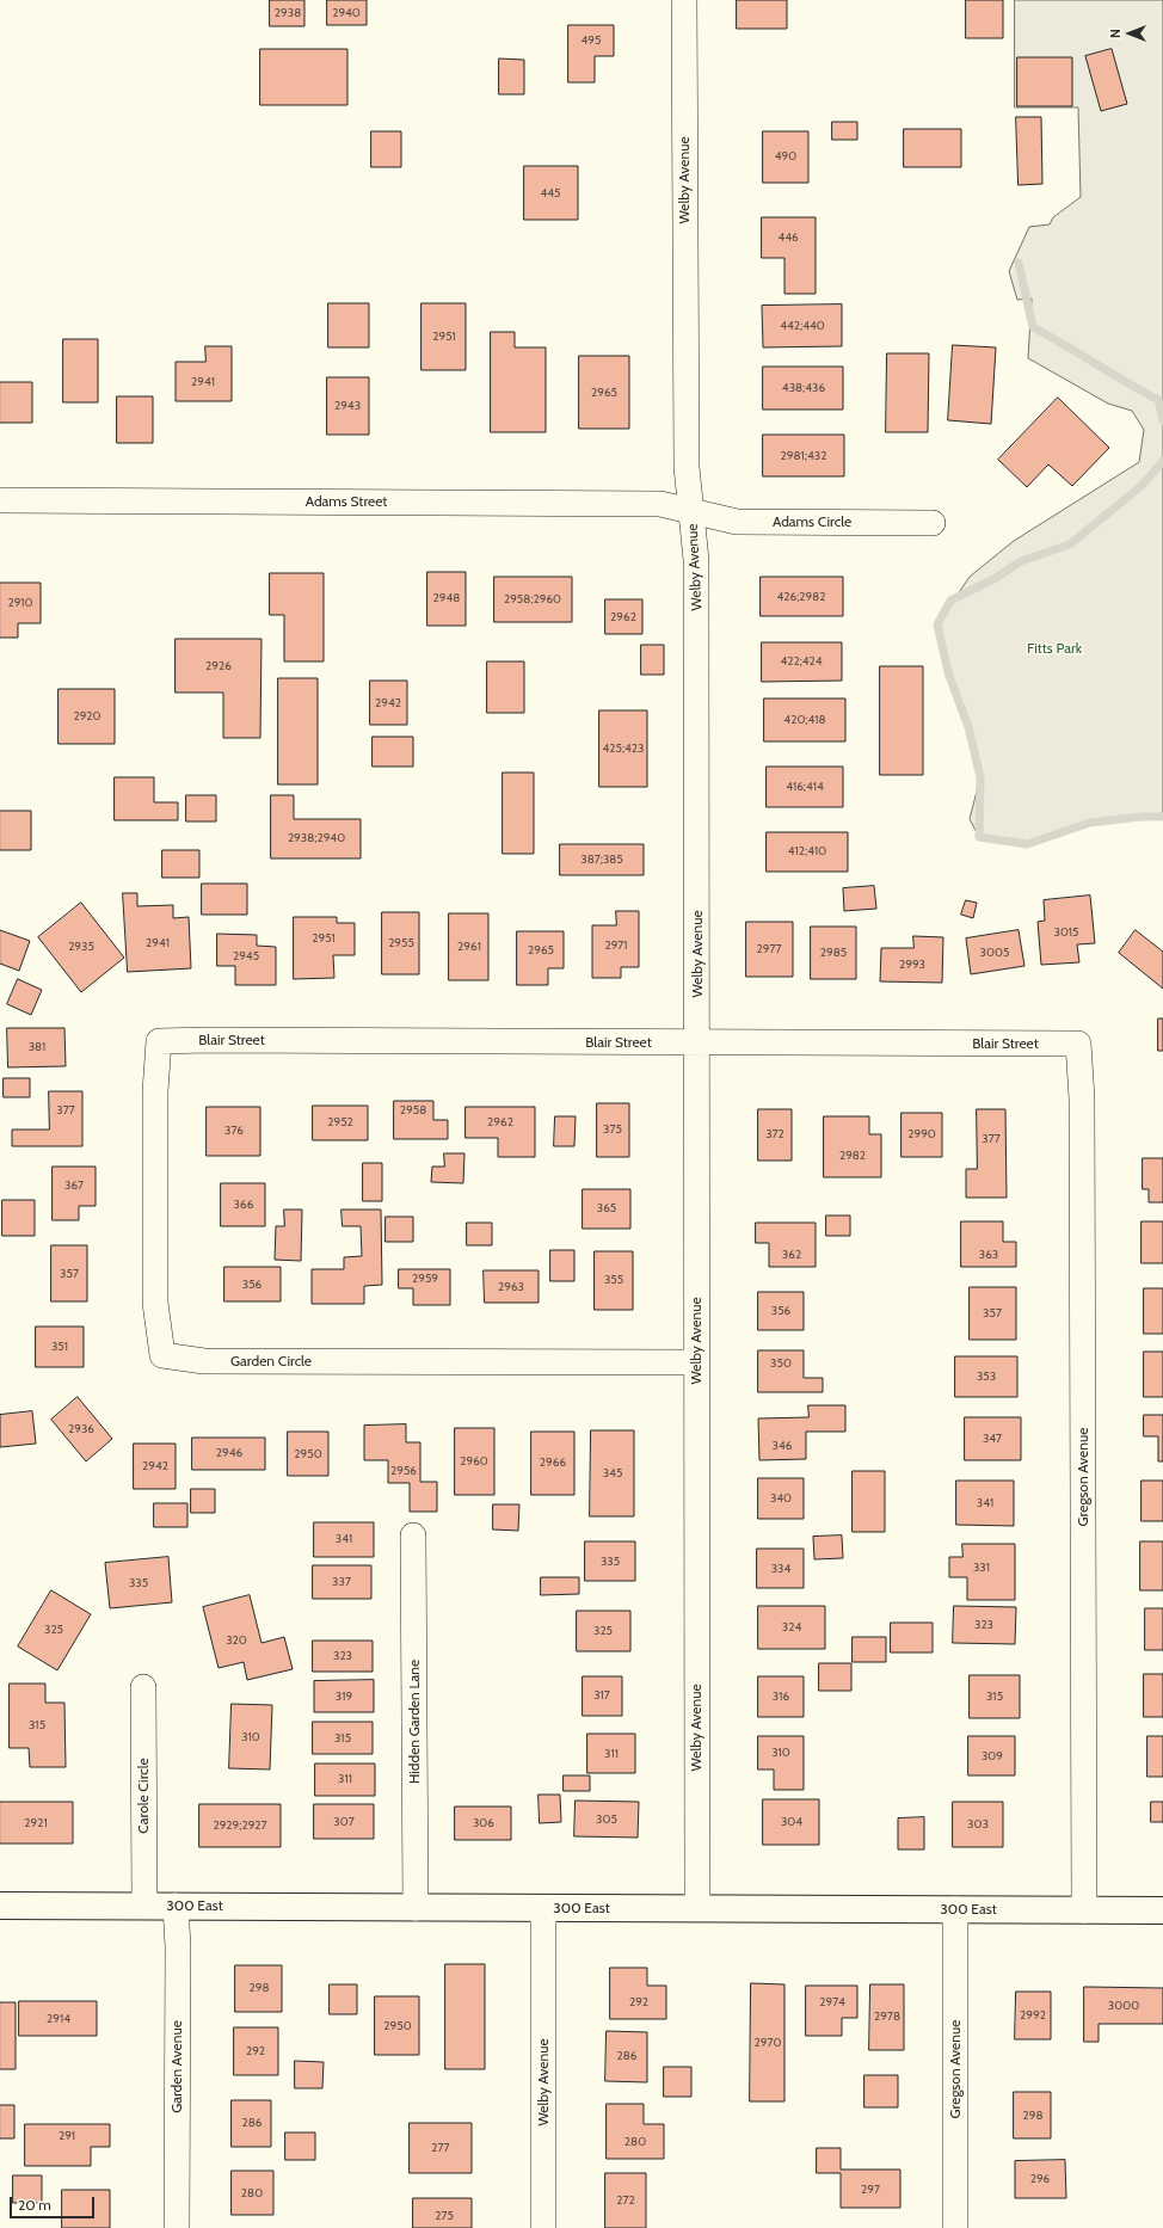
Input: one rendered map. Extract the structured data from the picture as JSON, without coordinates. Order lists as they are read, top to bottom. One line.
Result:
{"streets":{"street":["Welby Avenue","Adams Street","Adams Circle","Blair Street","Garden Circle","Gregson Avenue","Hidden Garden Lane","Carole Circle","300 East","Garden Avenue"]},"crossings":[["Welby Avenue","Adams Street"],["Welby Avenue","Adams Circle"],["Welby Avenue","Blair Street"],["Welby Avenue","Garden Circle"],["Welby Avenue","300 East"],["Adams Street","Adams Circle"],["Blair Street","Garden Circle"],["Blair Street","Gregson Avenue"],["Gregson Avenue","300 East"],["Hidden Garden Lane","300 East"],["Carole Circle","300 East"],["300 East","Garden Avenue"]],"parks":["Fitts Park"],"house_numbers":["2938","2940","495","490","445","446","442;440","2951","2941","438;436","2965","2943","2981;432","426;2982","2948","2958;2960","2910","2962","422;424","2926","2942","2920","420;418","425;423","416;414","2938;2940","412;410","387;385","3015","2951","2941","2955","2971","2935","2961","2977","2965","2985","3005","2945","2993","381","377","2958","2952","2962","375","376","372","2990","377","2982","367","366","365","362","363","357","2959","355","356","2963","356","357","351","350","353","2936","347","346","2946","2950","2960","2966","2942","2956","345","340","341","341","335","331","334","337","335","323","324","325","325","320","323","317","319","316","315","315","310","315","310","311","309","311","305","307","304","2921","306","303","2929;2927","298","292","2974","3000","2992","2978","2914","2950","2970","292","286","298","286","291","280","277","296","297","280","272","275"],"scale_bar":"20 m","north":"left"}
